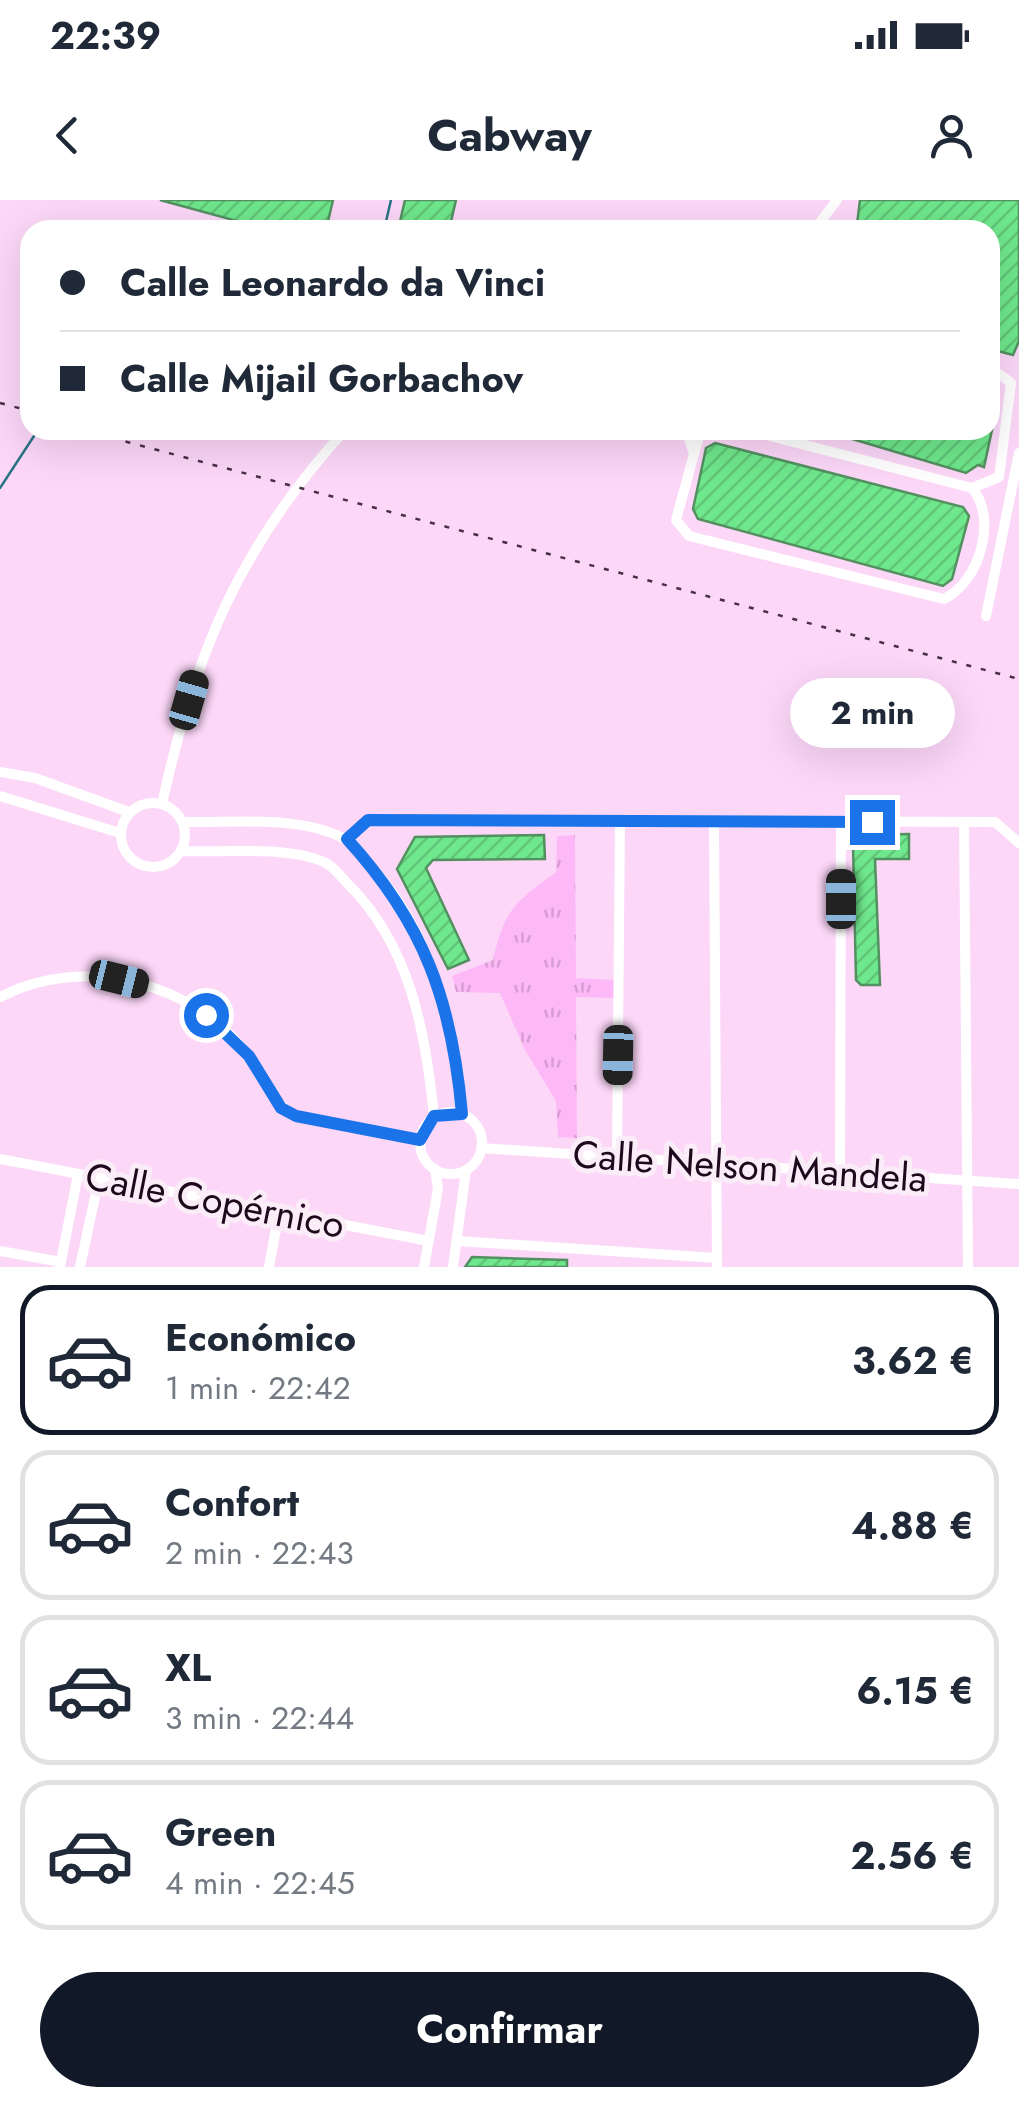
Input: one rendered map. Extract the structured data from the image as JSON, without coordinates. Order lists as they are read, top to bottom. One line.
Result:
{"streets":{"street":["Calle Nelson Mandela","Calle Copérnico"]},"page":{"status":"22:39","header":"Cabway","banner":["Calle Leonardo da Vinci","Calle Mijail Gorbachov"],"bubble":"2 min","list":[{"name":"Económico","note":"1 min · 22:42","value":"3.62 €"},{"name":"Confort","note":"2 min · 22:43","value":"4.88 €"},{"name":"XL","note":"3 min · 22:44","value":"6.15 €"},{"name":"Green","note":"4 min · 22:45","value":"2.56 €"}],"buttons":"Confirmar"}}
